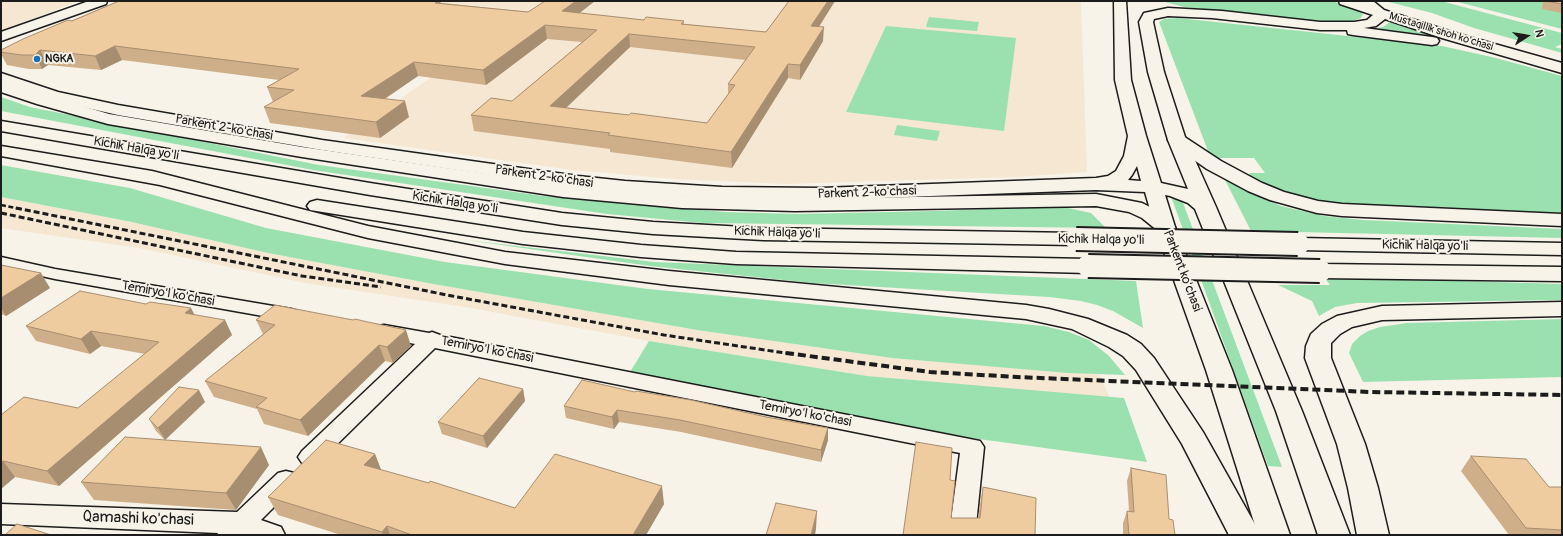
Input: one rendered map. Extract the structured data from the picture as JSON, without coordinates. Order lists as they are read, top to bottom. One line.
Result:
{"streets":{"main road":["Mustaqillik shoh ko'chasi","Parkent 2-ko'chasi","Kichik Halqa yo'li","Parkent ko'chasi"],"street":["Temiryo'l ko'chasi","Qamashi ko'chasi"]},"crossings":[["Parkent 2-ko'chasi","Parkent ko'chasi"]],"places":["NGKA"],"north":"right"}
